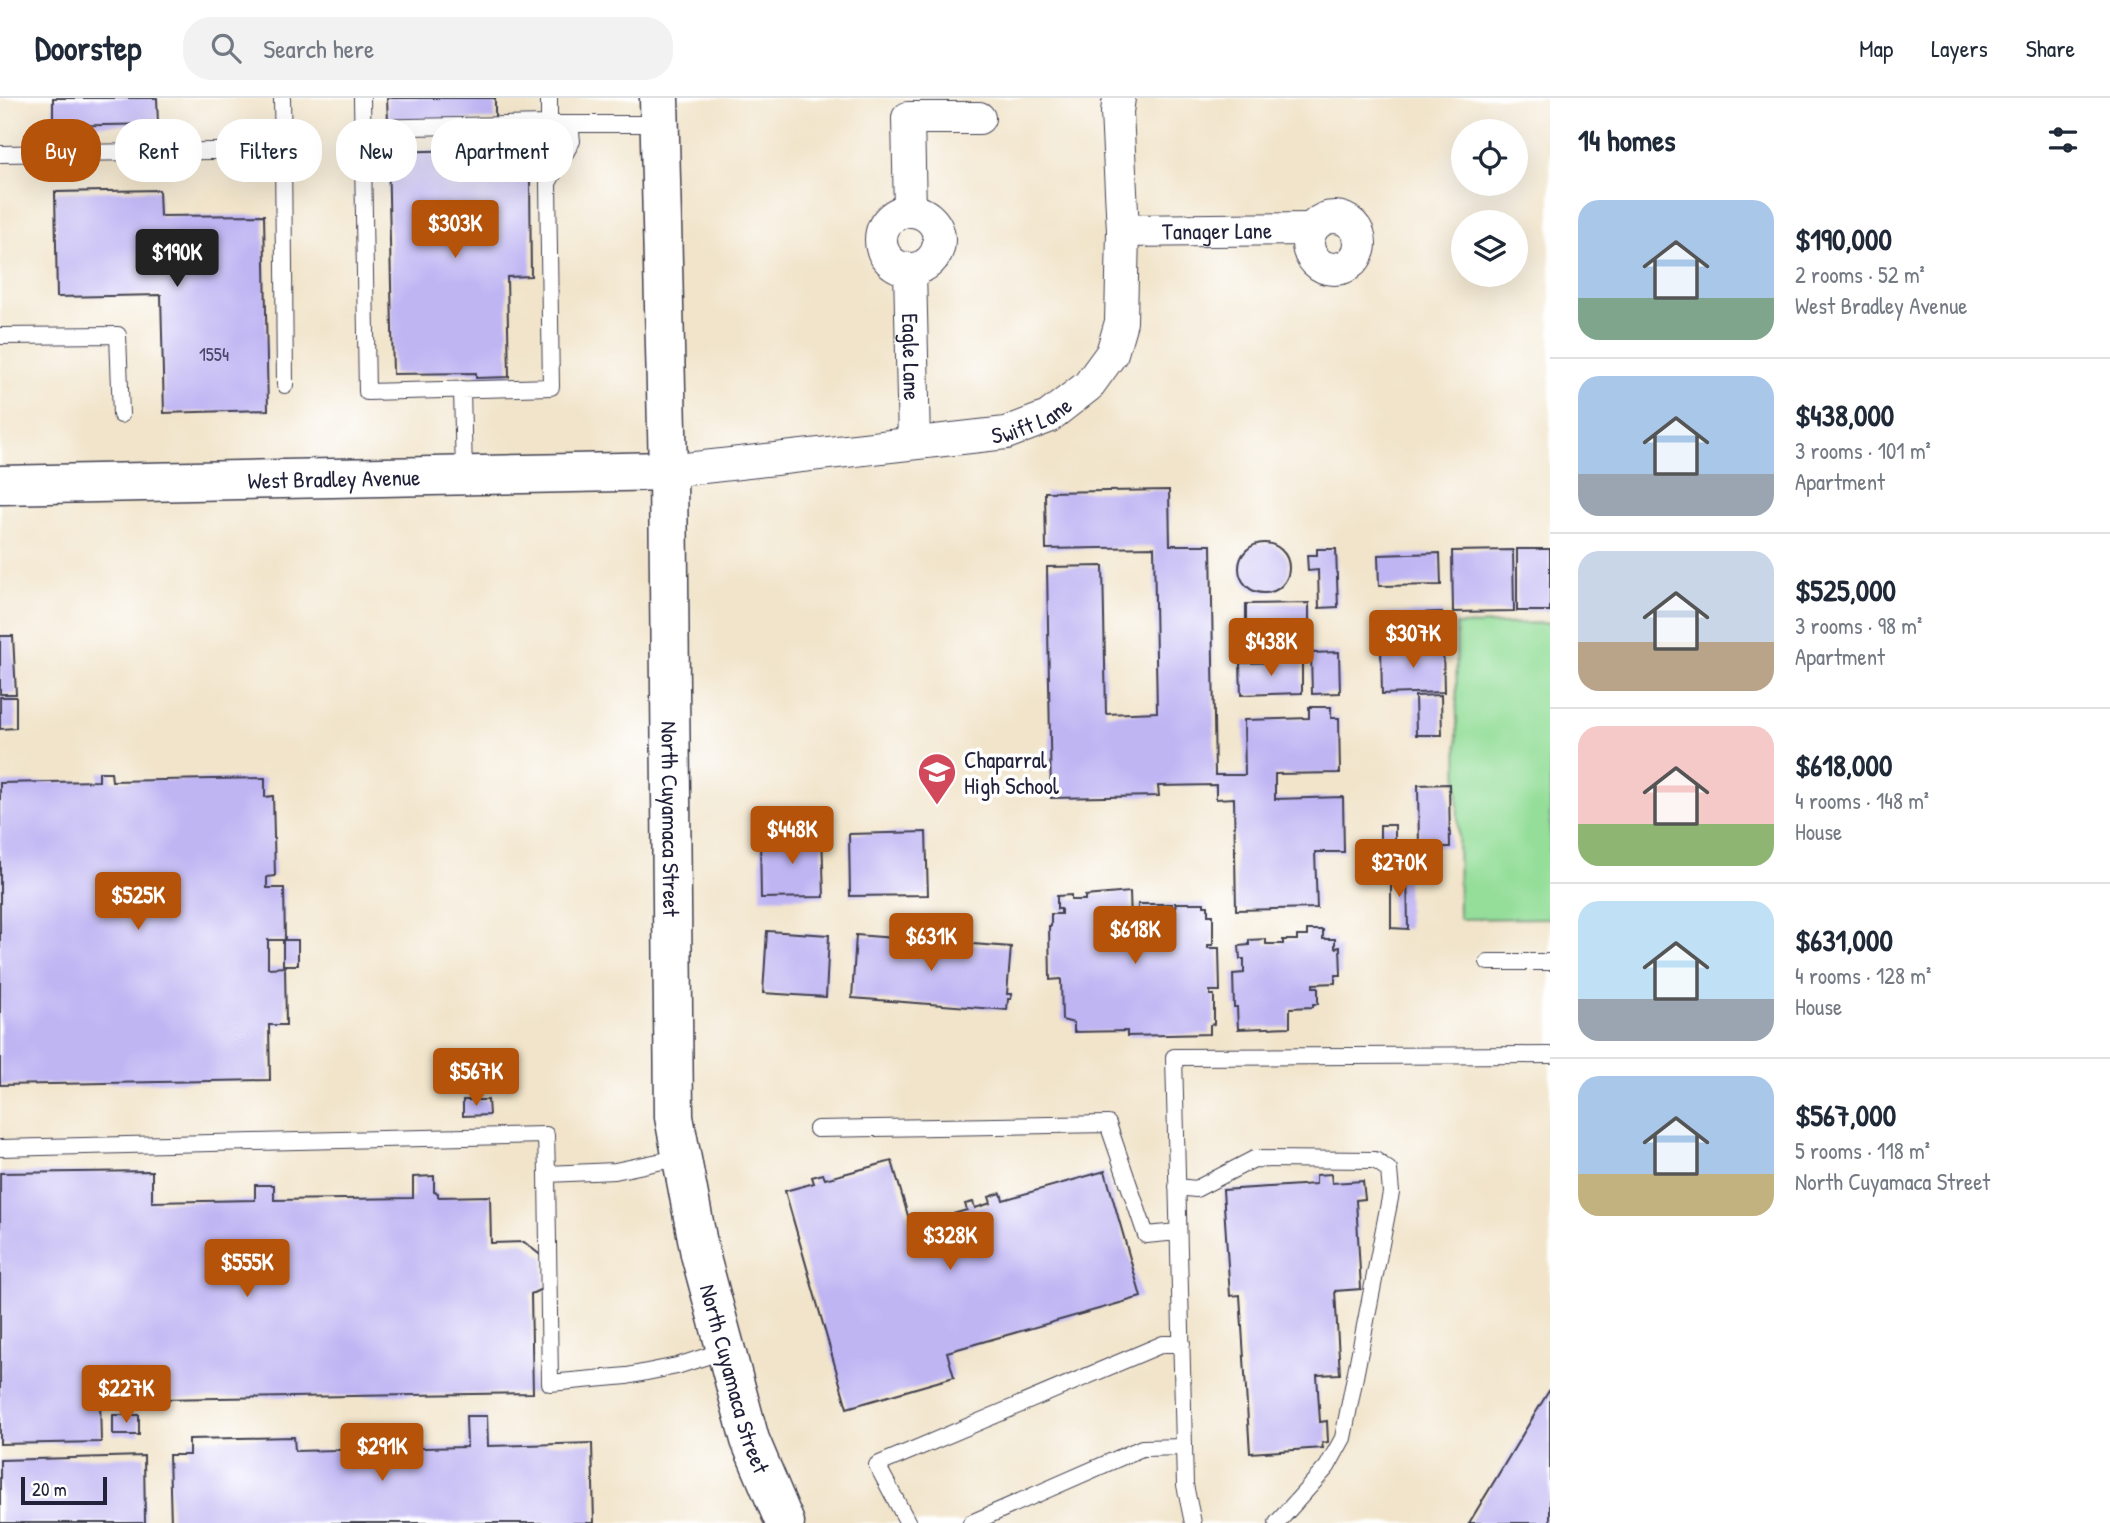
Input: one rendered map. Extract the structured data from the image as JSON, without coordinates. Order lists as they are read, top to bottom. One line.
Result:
{"streets":{"main road":["West Bradley Avenue","North Cuyamaca Street"],"street":["Tanager Lane","Eagle Lane","Swift Lane"]},"crossings":[["Tanager Lane","Swift Lane"],["Eagle Lane","Swift Lane"],["Swift Lane","West Bradley Avenue"],["Swift Lane","North Cuyamaca Street"],["West Bradley Avenue","North Cuyamaca Street"]],"places":{"school or university":["Chaparral High School"]},"house_numbers":["1554"],"scale_bar":"20 m","page":{"header":"Doorstep","search":"Search here","nav":["Map","Layers","Share"],"heading":"14 homes","chip":["Buy","Rent","Filters","New","Apartment"],"list":[{"name":"$190,000","note":"2 rooms · 52 m² · West Bradley Avenue"},{"name":"$438,000","note":"3 rooms · 101 m² · Apartment"},{"name":"$525,000","note":"3 rooms · 98 m² · Apartment"},{"name":"$618,000","note":"4 rooms · 148 m² · House"},{"name":"$631,000","note":"4 rooms · 128 m² · House"},{"name":"$567,000","note":"5 rooms · 118 m² · North Cuyamaca Street"}],"price":["$303K","$190K","$307K","$438K","$448K","$270K","$525K","$618K","$631K","$567K","$328K","$555K","$227K","$291K"],"scale":"20 m"}}
